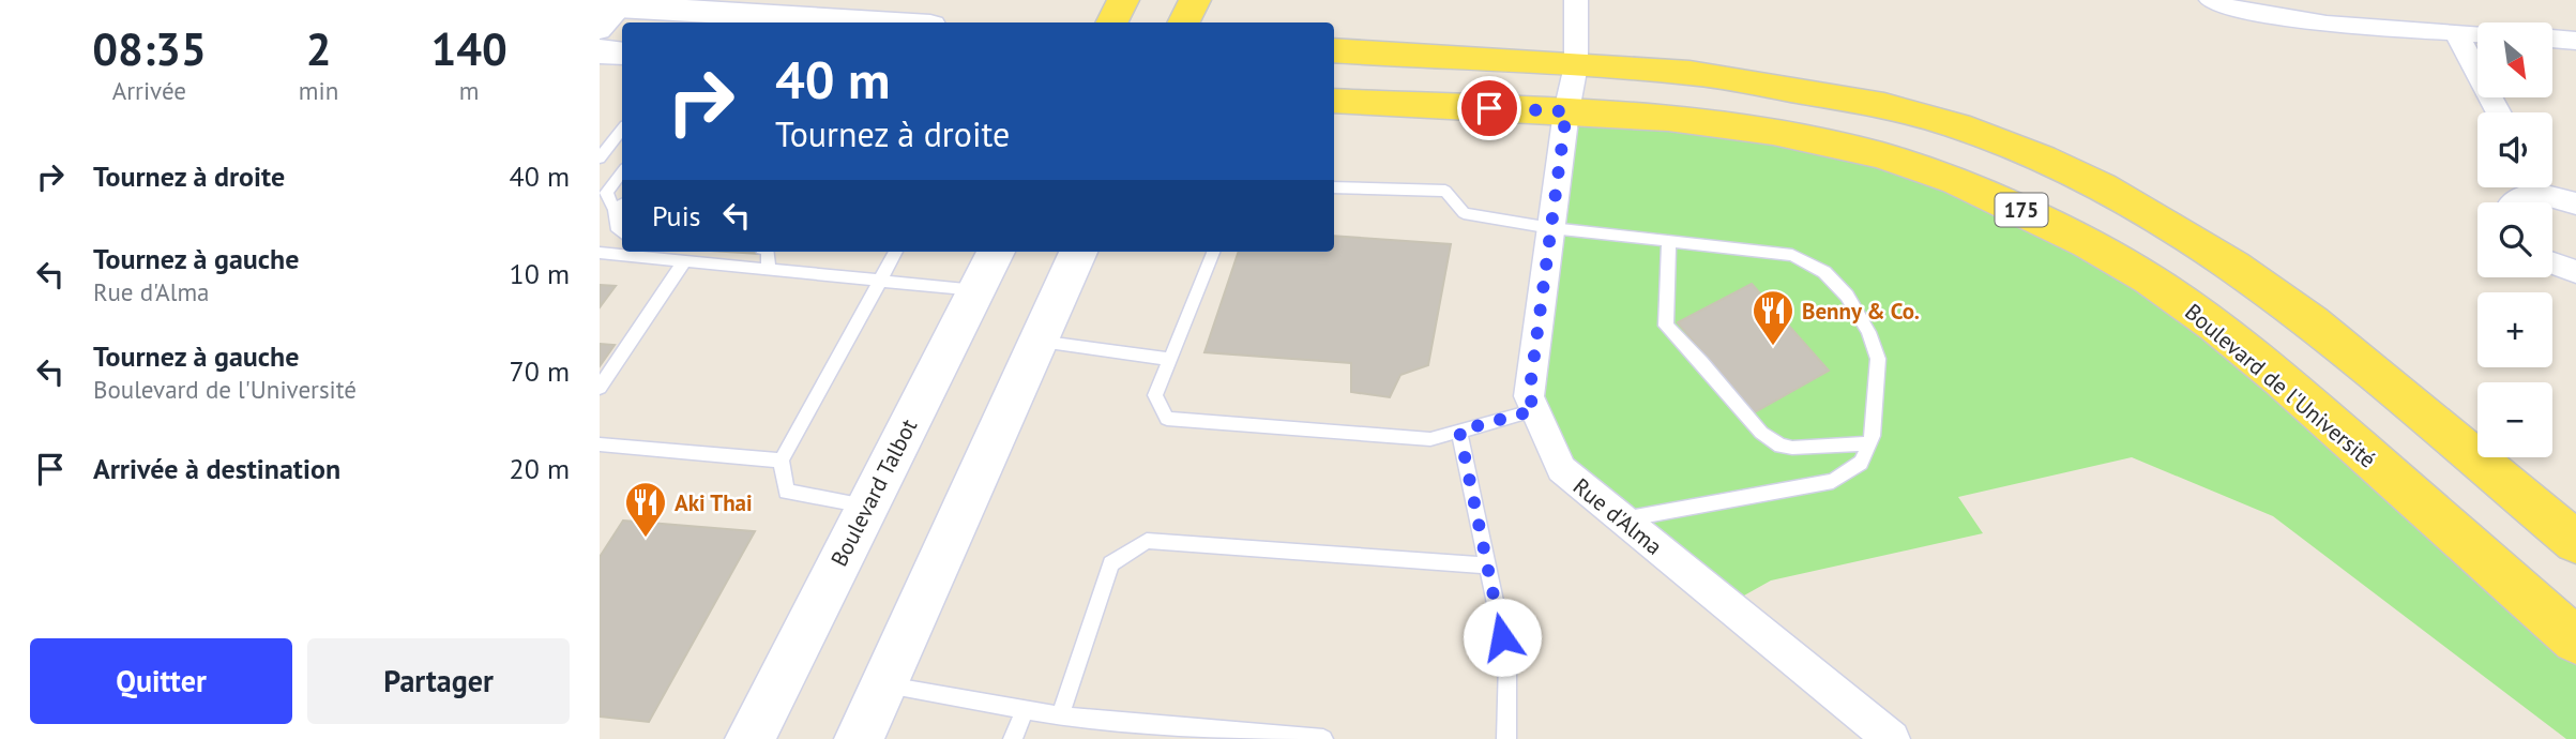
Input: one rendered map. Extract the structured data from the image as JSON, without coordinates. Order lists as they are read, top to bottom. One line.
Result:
{"streets":{"main road":["175","Boulevard de l'Université","Boulevard Talbot"],"street":["Rue d'Alma"]},"crossings":[["175","Rue d'Alma"],["Boulevard de l'Université","Rue d'Alma"]],"places":{"restaurant":["Benny & Co.","Aki Thai"]},"north":"bottom right","page":{"eta":["08:35","Arrivée","2","min","140","m"],"map_buttons":["+","−"],"turn":["40 m","Tournez à droite"],"list":[{"name":"Tournez à droite","value":"40 m"},{"name":"Tournez à gauche","note":"Rue d'Alma","value":"10 m"},{"name":"Tournez à gauche","note":"Boulevard de l'Université","value":"70 m"},{"name":"Arrivée à destination","value":"20 m"}],"then":"Puis","buttons":["Quitter","Partager"]}}
